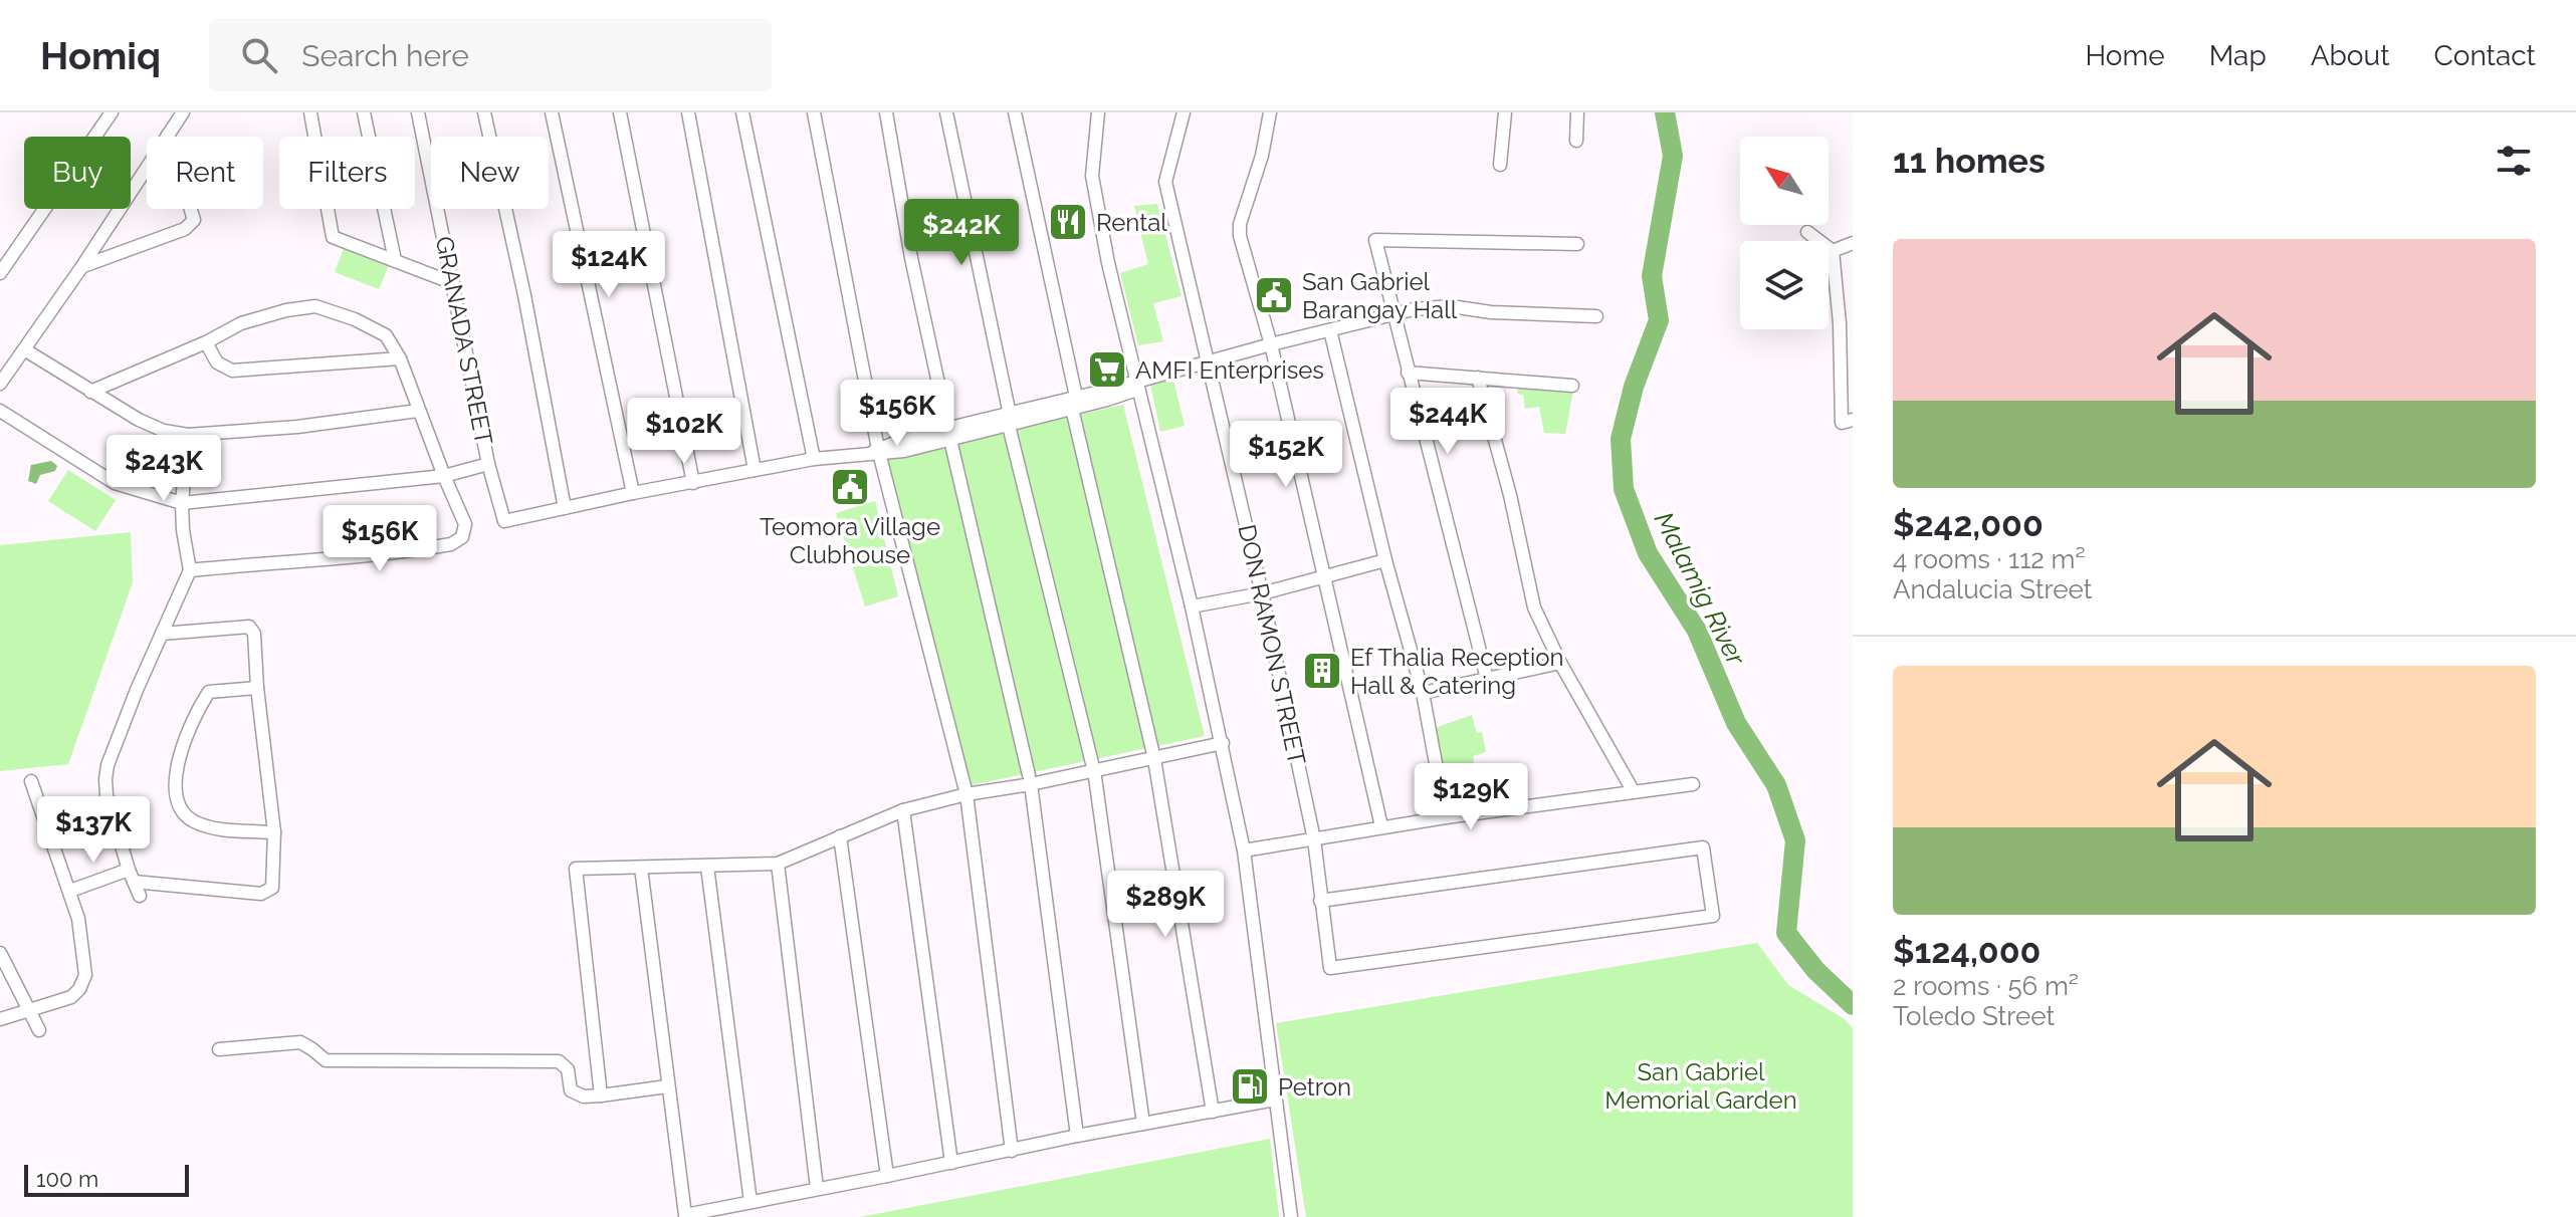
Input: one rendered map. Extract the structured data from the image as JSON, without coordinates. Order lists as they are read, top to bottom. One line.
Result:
{"streets":{"street":["GRANADA STREET","DON RAMON STREET"]},"water":["Malamig River"],"parks":["San Gabriel Memorial Garden"],"places":{"restaurant":["Rental"],"public building":["San Gabriel Barangay Hall","Teomora Village Clubhouse"],"supermarket":["AMFI Enterprises"],"building":["Ef Thalia Reception Hall & Catering"],"fuel station":["Petron"]},"scale_bar":"100 m","north":"top left","page":{"header":"Homiq","search":"Search here","nav":["Home","Map","About","Contact"],"heading":"11 homes","chip":["Buy","Rent","Filters","New"],"price":["$242K","$124K","$156K","$244K","$102K","$152K","$243K","$156K","$129K","$137K","$289K"],"list":[{"name":"$242,000","note":"4 rooms · 112 m² · Andalucia Street"},{"name":"$124,000","note":"2 rooms · 56 m² · Toledo Street"}],"scale":"100 m"}}
